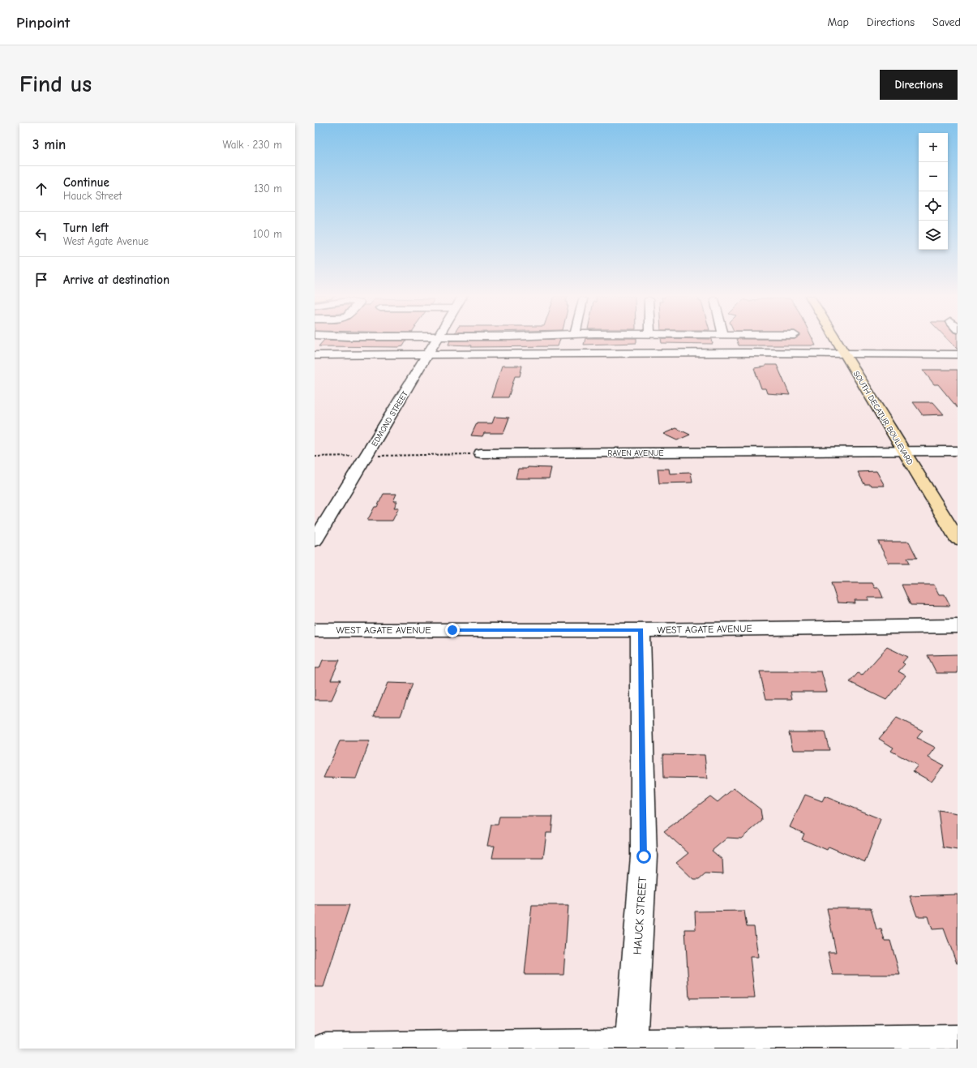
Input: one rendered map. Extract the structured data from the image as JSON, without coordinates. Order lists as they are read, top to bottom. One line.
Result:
{"streets":{"main road":["SOUTH DECATUR BOULEVARD"],"street":["EDMOND STREET","RAVEN AVENUE","WEST AGATE AVENUE","HAUCK STREET"]},"crossings":[["SOUTH DECATUR BOULEVARD","RAVEN AVENUE"],["WEST AGATE AVENUE","HAUCK STREET"]],"page":{"header":"Pinpoint","nav":["Map","Directions","Saved"],"buttons":"Directions","title":"Find us","heading":["3 min","Walk · 230 m"],"map_buttons":["+","−"],"list":[["Continue","Hauck Street","130 m"],["Turn left","West Agate Avenue","100 m"],"Arrive at destination"]}}
